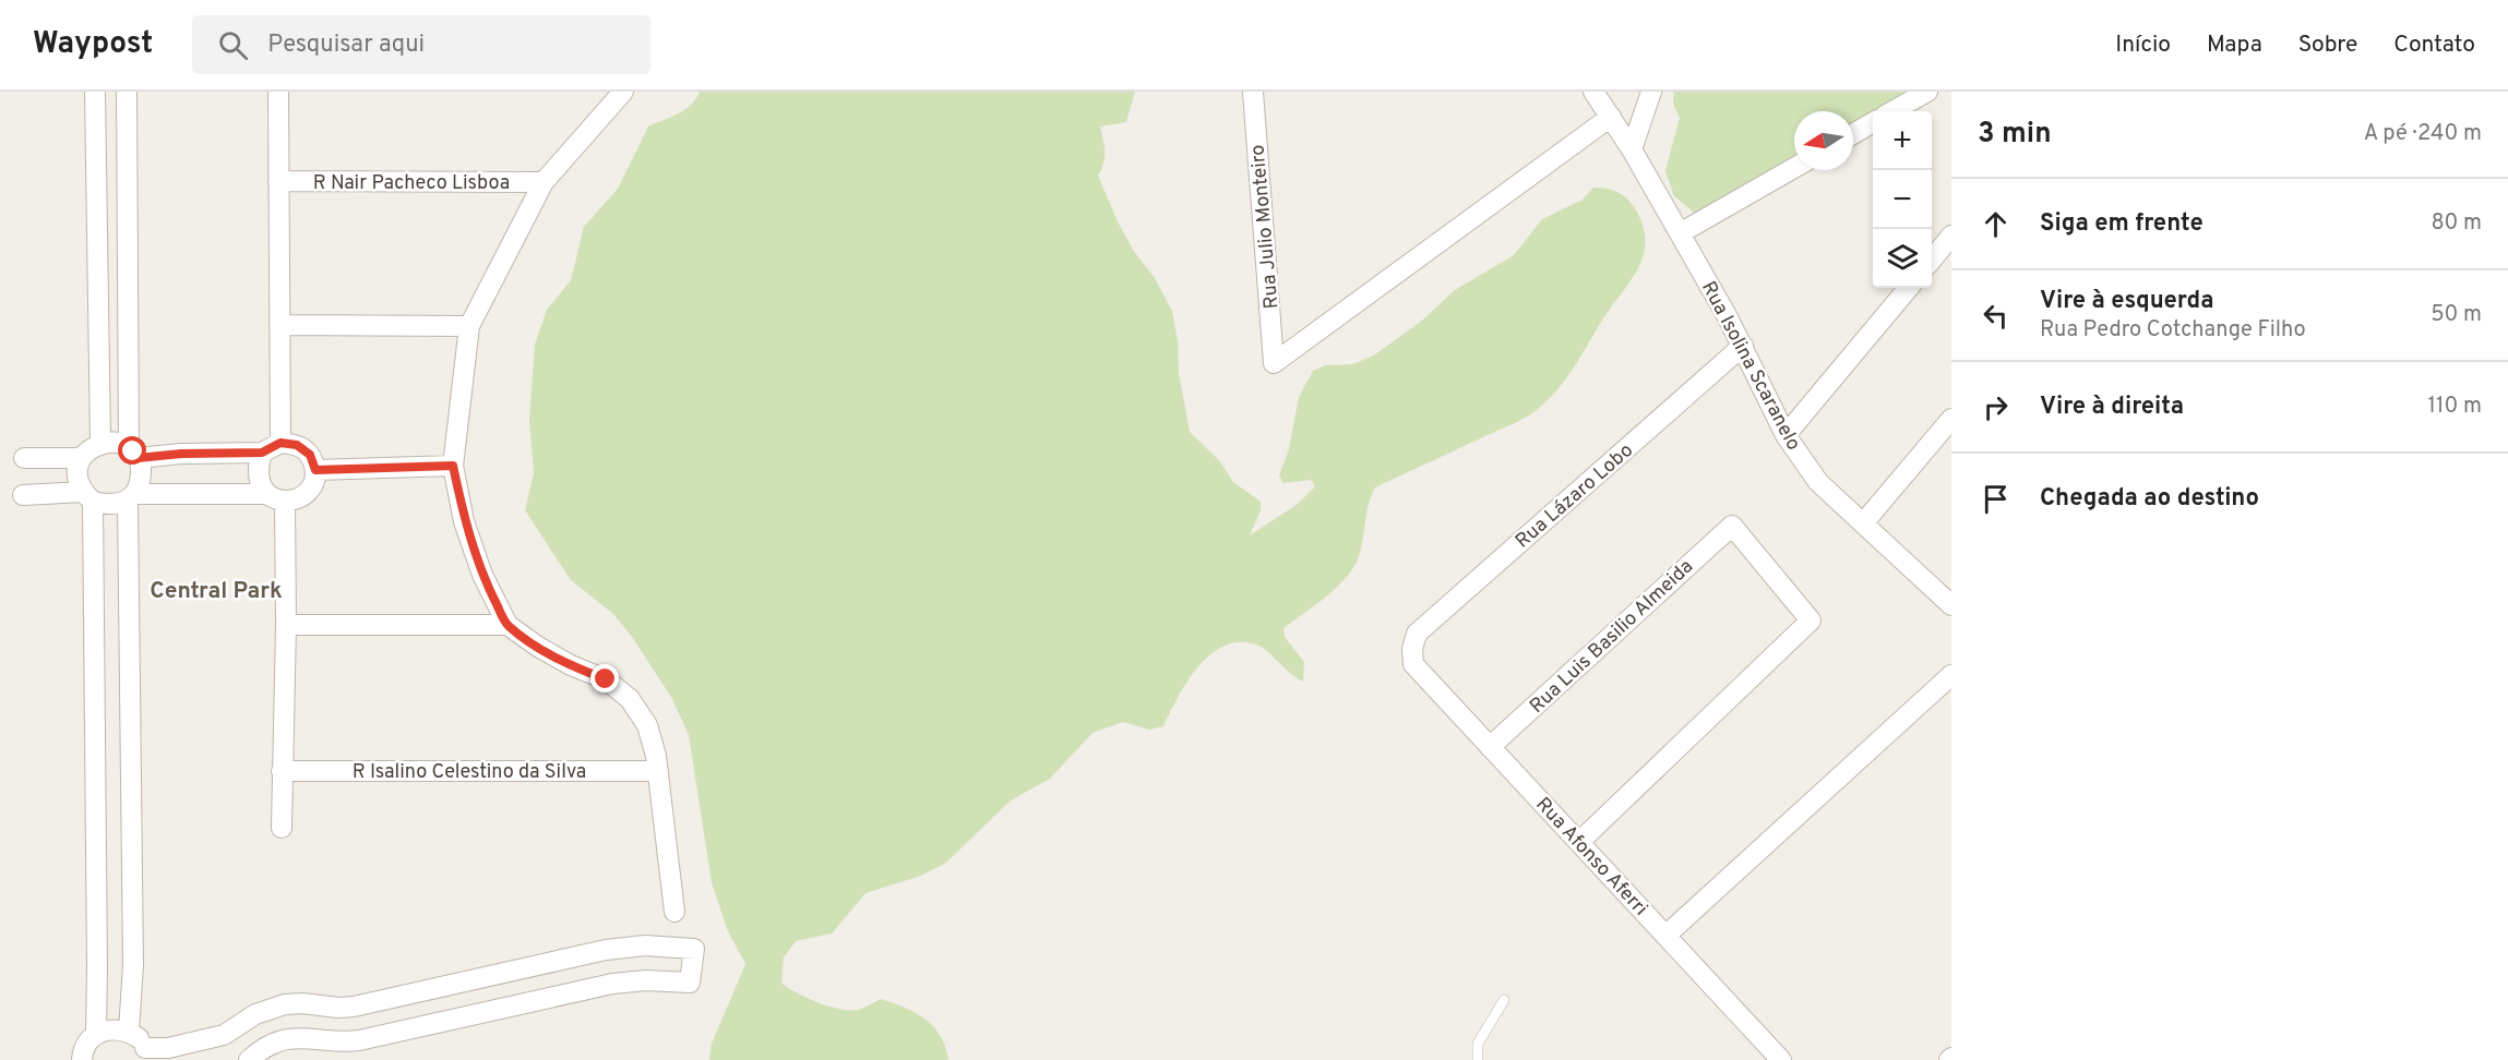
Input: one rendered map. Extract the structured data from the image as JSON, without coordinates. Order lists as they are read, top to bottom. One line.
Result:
{"streets":{"street":["R Nair Pacheco Lisboa","Rua Julio Monteiro","Rua Isolina Scaranelo","Rua Lázaro Lobo","Rua Luis Basilio Almeida","R Isalino Celestino da Silva","Rua Afonso Aferri"]},"crossings":[["Rua Julio Monteiro","Rua Isolina Scaranelo"],["Rua Isolina Scaranelo","Rua Lázaro Lobo"],["Rua Lázaro Lobo","Rua Afonso Aferri"],["Rua Luis Basilio Almeida","Rua Afonso Aferri"]],"districts":["Central Park"],"north":"left","page":{"header":"Waypost","search":"Pesquisar aqui","nav":["Início","Mapa","Sobre","Contato"],"heading":["3 min","A pé · 240 m"],"map_buttons":["+","−"],"list":[["Siga em frente","80 m"],["Vire à esquerda","Rua Pedro Cotchange Filho","50 m"],["Vire à direita","110 m"],"Chegada ao destino"]}}
